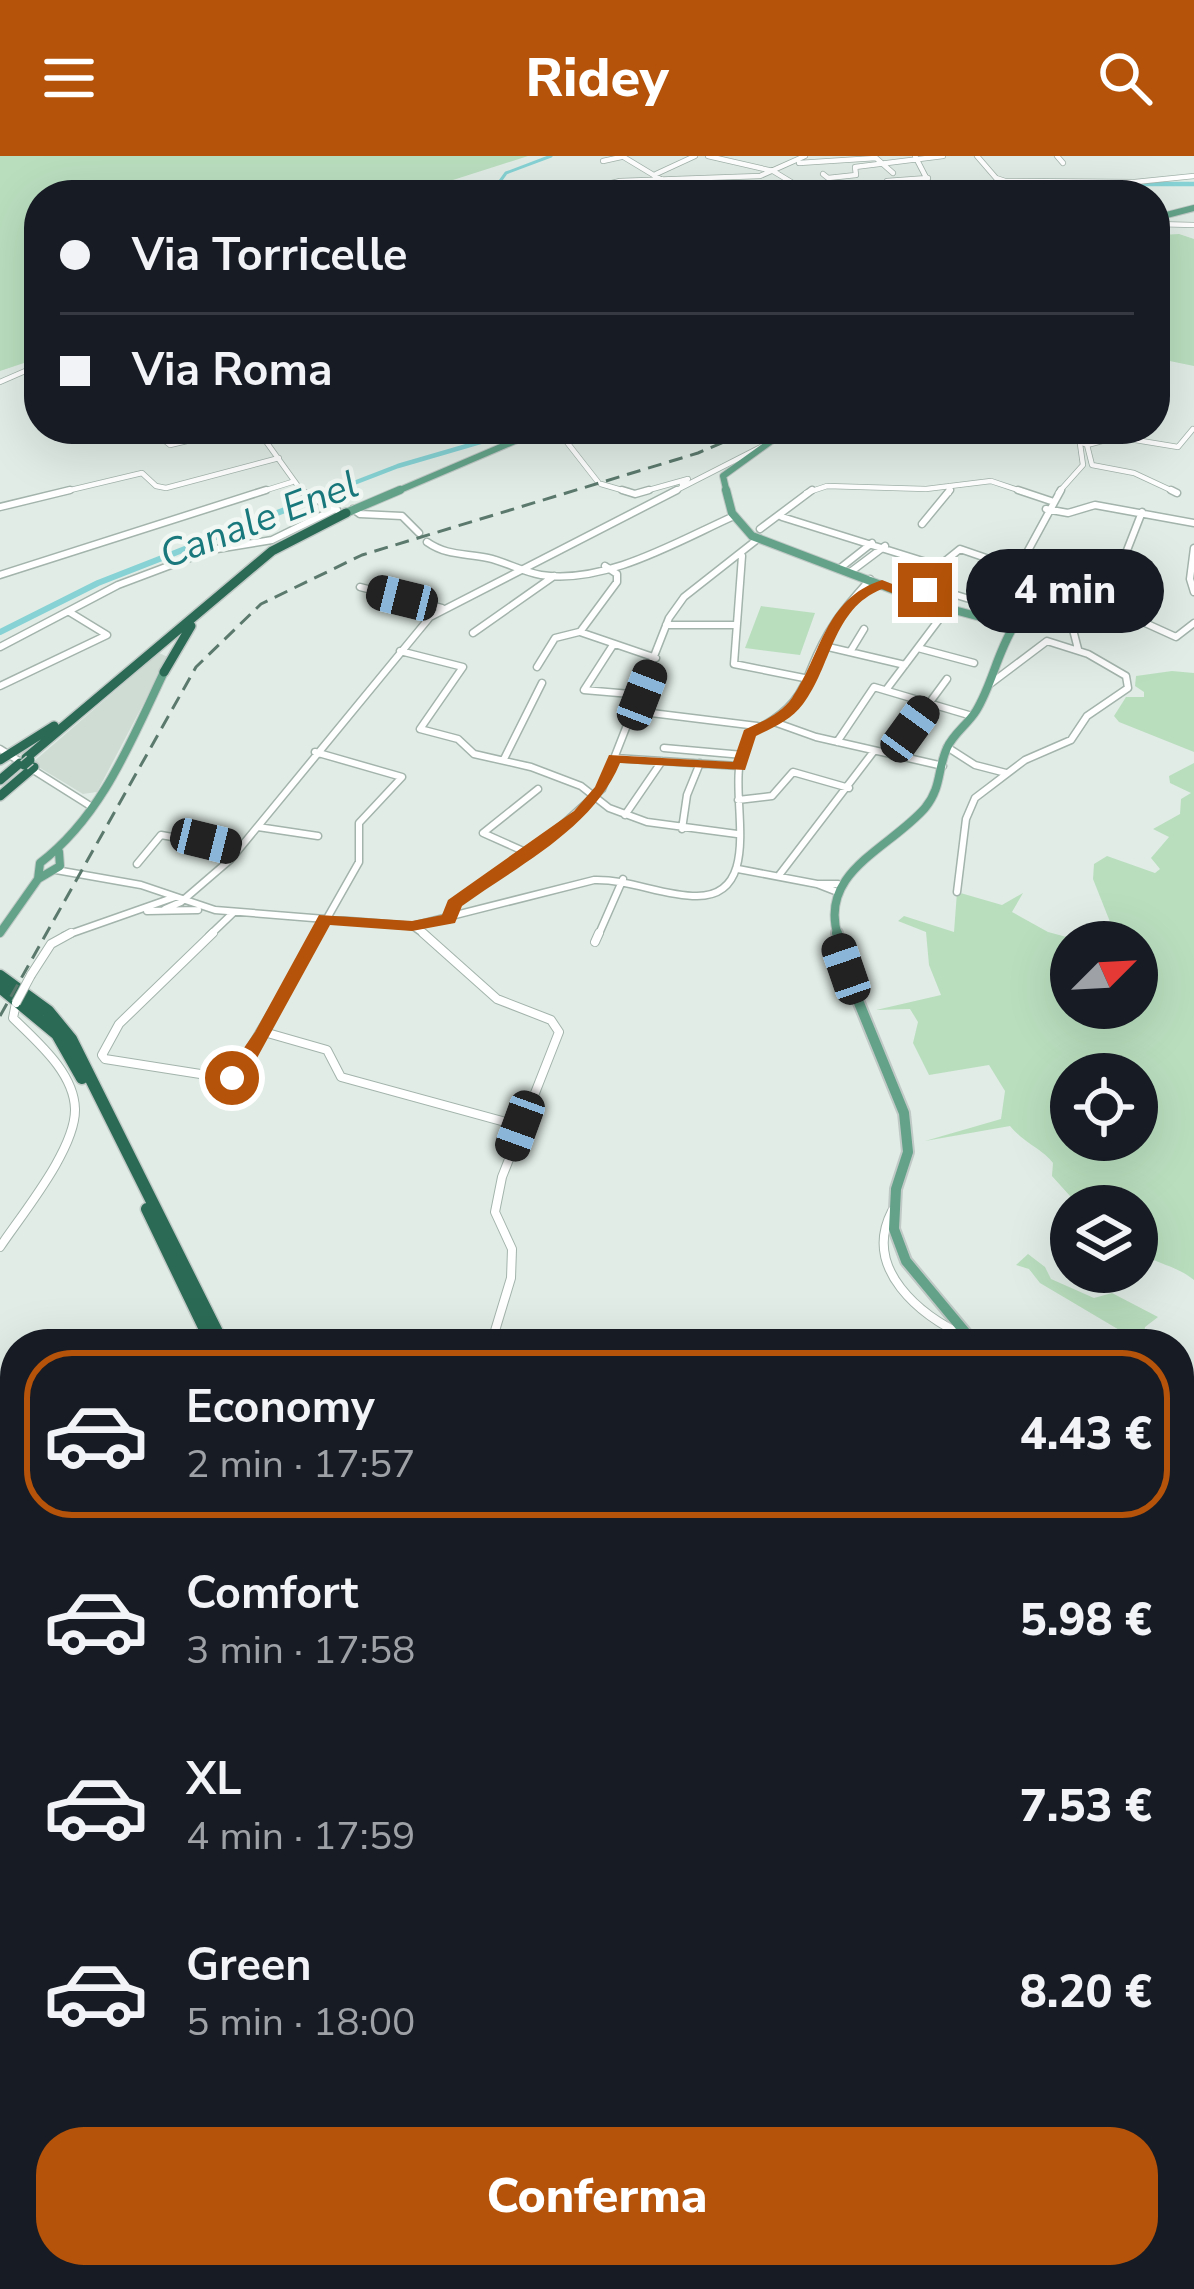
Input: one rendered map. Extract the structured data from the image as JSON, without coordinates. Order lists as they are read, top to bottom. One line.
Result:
{"water":["Canale Enel"],"north":"top right","page":{"header":"Ridey","banner":["Via Torricelle","Via Roma"],"bubble":"4 min","list":[{"name":"Economy","note":"2 min · 17:57","value":"4.43 €"},{"name":"Comfort","note":"3 min · 17:58","value":"5.98 €"},{"name":"XL","note":"4 min · 17:59","value":"7.53 €"},{"name":"Green","note":"5 min · 18:00","value":"8.20 €"}],"buttons":"Conferma"}}
